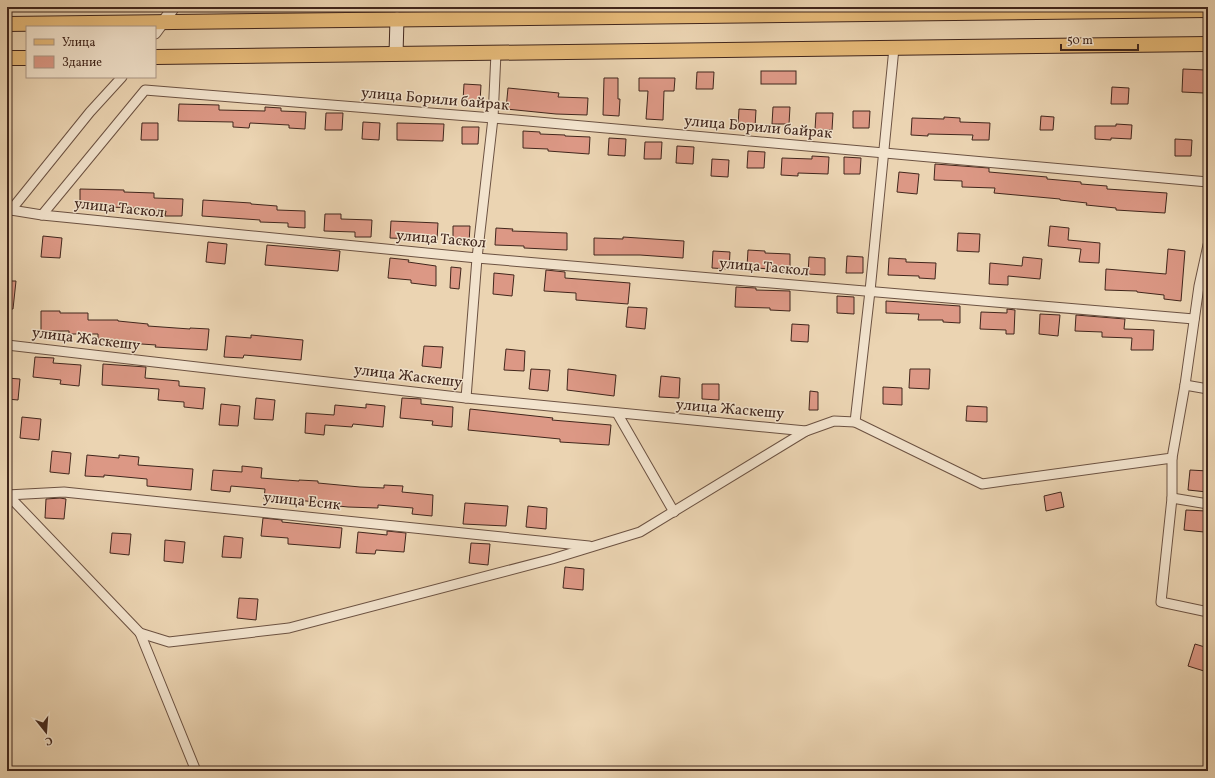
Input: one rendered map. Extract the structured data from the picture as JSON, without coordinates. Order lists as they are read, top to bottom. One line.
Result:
{"streets":{"street":["улица Борили байрак","улица Таскол","улица Жаскешу","улица Есик"]},"crossings":[["улица Борили байрак","улица Таскол"]],"legend":["Улица","Здание"],"scale_bar":"50 m","north":"bottom"}
